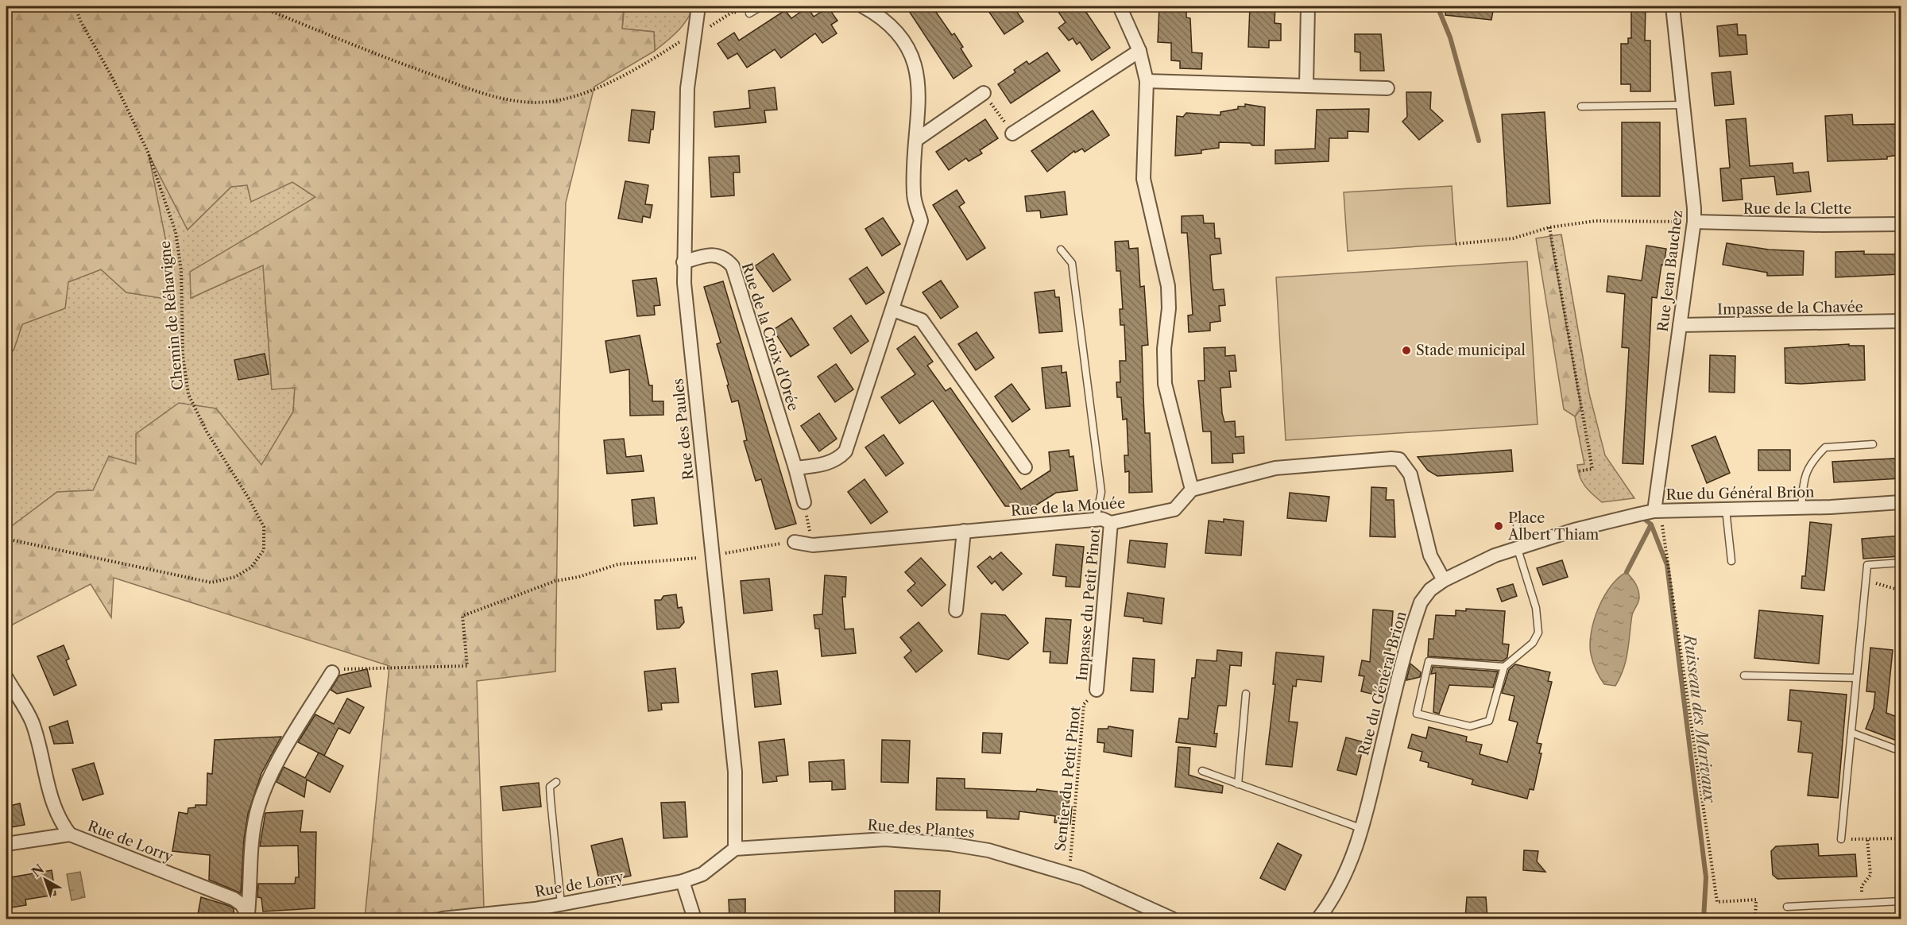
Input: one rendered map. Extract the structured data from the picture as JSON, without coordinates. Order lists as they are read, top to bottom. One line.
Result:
{"streets":{"street":["Rue de la Clette","Rue Jean Bauchez","Impasse de la Chavée","Rue de la Croix d'Orée","Rue des Paules","Rue du Général Brion","Rue de la Mouée","Impasse du Petit Pinot","Rue des Plantes","Rue de Lorry"],"path":["Chemin de Réhavigne","Sentier du Petit Pinot"]},"crossings":[["Rue de la Clette","Rue Jean Bauchez"],["Rue Jean Bauchez","Impasse de la Chavée"],["Rue Jean Bauchez","Rue du Général Brion"],["Rue de la Croix d'Orée","Rue des Paules"],["Rue des Paules","Rue des Plantes"],["Rue des Paules","Rue de Lorry"],["Rue de la Mouée","Impasse du Petit Pinot"],["Impasse du Petit Pinot","Sentier du Petit Pinot"],["Sentier du Petit Pinot","Rue des Plantes"],["Rue des Plantes","Rue de Lorry"]],"water":["Ruisseau des Marivaux"],"places":["Stade municipal","Place Albert Thiam"],"north":"top left"}
